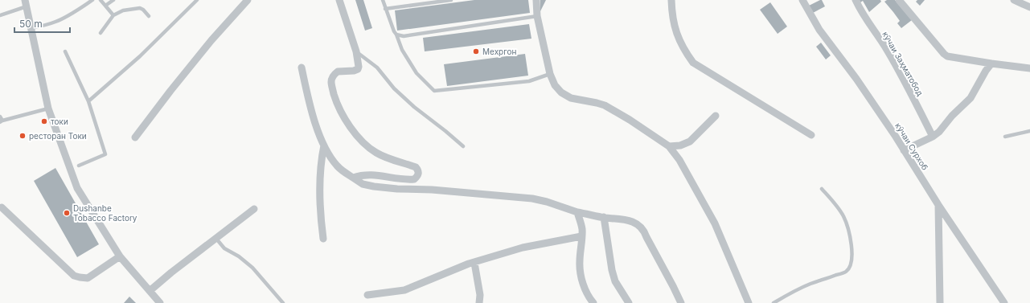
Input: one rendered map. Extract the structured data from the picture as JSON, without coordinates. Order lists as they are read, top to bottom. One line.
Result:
{"streets":{"street":["кӯчаи Заҳматобод","кӯчаи Сурхоб"]},"places":["Мехргон","токи","ресторан Токи","Dushanbe Tobacco Factory"],"scale_bar":"50 m"}
